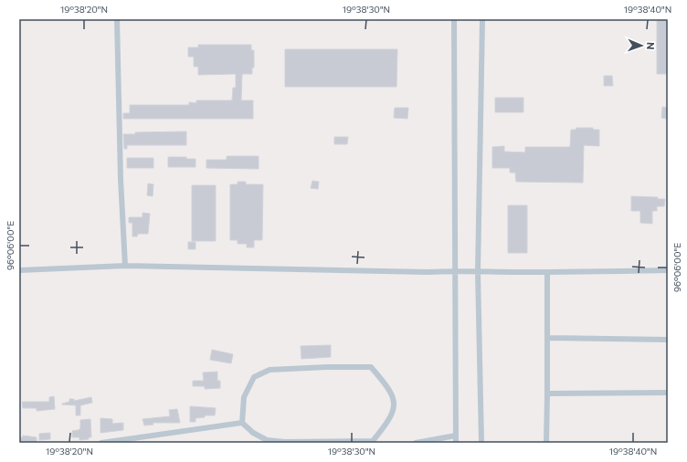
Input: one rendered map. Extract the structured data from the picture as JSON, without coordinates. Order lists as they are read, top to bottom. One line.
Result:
{"north":"right","coordinates":["19°38'20\"N","19°38'30\"N","19°38'40\"N","96°06'00\"E"]}
